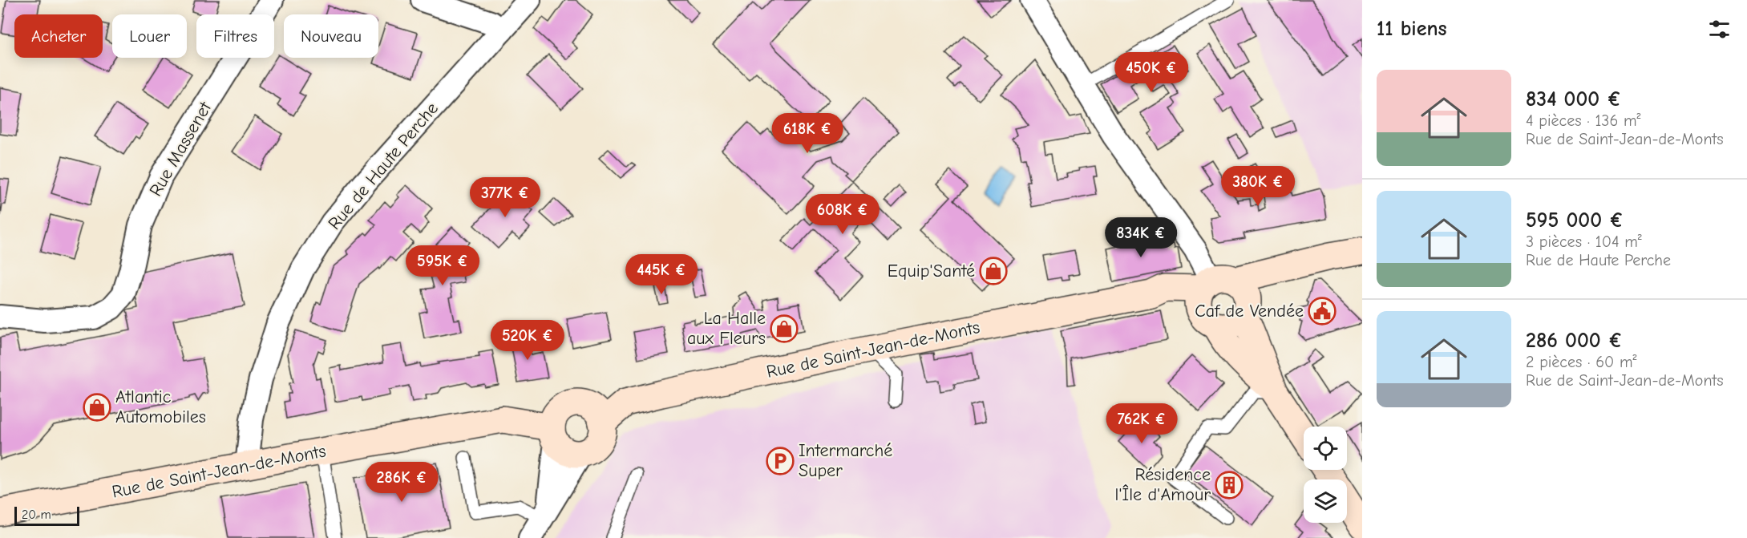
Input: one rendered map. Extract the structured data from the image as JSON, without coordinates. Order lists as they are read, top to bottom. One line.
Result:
{"streets":{"main road":["Rue de Saint-Jean-de-Monts"],"street":["Rue Massenet","Rue de Haute Perche"]},"crossings":[["Rue de Haute Perche","Rue de Saint-Jean-de-Monts"]],"places":{"shop":["Equip'Santé","La Halle aux Fleurs","Atlantic Automobiles"],"public building":["Caf de Vendée"],"parking":["Intermarché Super"],"building":["Résidence l'Île d'Amour"]},"scale_bar":"20 m","page":{"heading":"11 biens","chip":["Acheter","Louer","Filtres","Nouveau"],"price":["450K €","618K €","380K €","377K €","608K €","834K €","595K €","445K €","520K €","762K €","286K €"],"list":[{"name":"834 000 €","note":"4 pièces · 136 m² · Rue de Saint-Jean-de-Monts"},{"name":"595 000 €","note":"3 pièces · 104 m² · Rue de Haute Perche"},{"name":"286 000 €","note":"2 pièces · 60 m² · Rue de Saint-Jean-de-Monts"}],"scale":"20 m"}}
